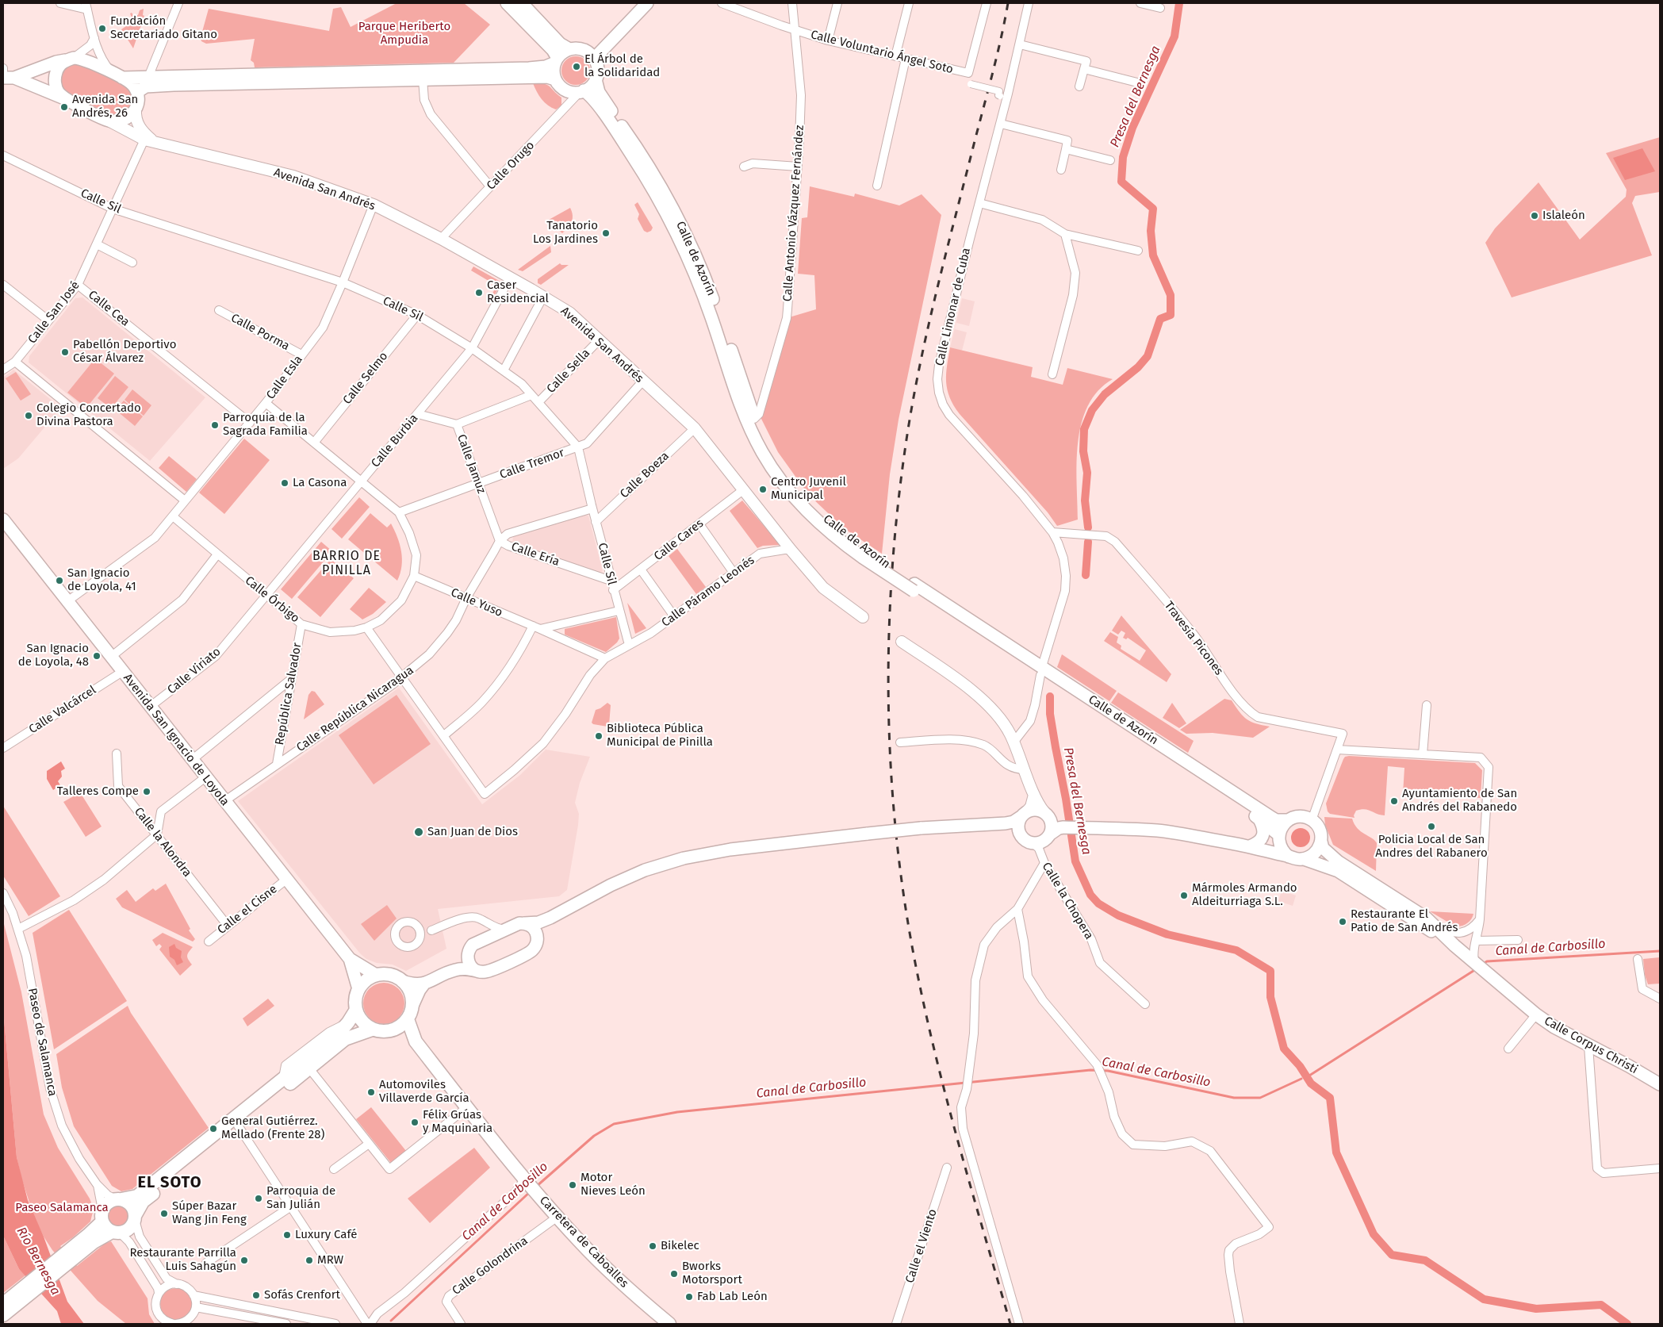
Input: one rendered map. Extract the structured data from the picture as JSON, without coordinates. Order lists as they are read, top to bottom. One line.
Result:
{"streets":{"main road":["Calle de Azorín","Avenida San Ignacio de Loyola","Calle Corpus Christi","Carretera de Caboalles"],"street":["Calle Voluntario Ángel Soto","Calle Orugo","Avenida San Andrés","Calle Sil","Calle Antonio Vázquez Fernández","Calle Limonar de Cuba","Calle Cea","Calle San José","Calle Porma","Calle Sella","Calle Esla","Calle Selmo","Calle Burbia","Calle Jamuz","Calle Tremor","Calle Boeza","Calle Cares","Calle Ería","Calle Páramo Leonés","Calle Órbigo","Calle Yuso","Travesía Picones","Calle Viriato","República Salvador","Calle República Nicaragua","Calle Valcárcel","Calle la Alondra","Calle la Chopera","Calle el Cisne","Paseo de Salamanca","Calle el Viento","Calle Golondrina"]},"crossings":[["Calle Voluntario Ángel Soto","Calle Antonio Vázquez Fernández"],["Calle Orugo","Avenida San Andrés"],["Calle Orugo","Calle de Azorín"],["Avenida San Andrés","Calle San José"],["Avenida San Andrés","Calle Sella"],["Avenida San Andrés","Calle Esla"],["Avenida San Andrés","Calle Burbia"],["Avenida San Andrés","Calle Tremor"],["Avenida San Andrés","Calle Boeza"],["Avenida San Andrés","Calle Cares"],["Avenida San Andrés","Calle Páramo Leonés"],["Calle Sil","Calle San José"],["Calle Sil","Calle Sella"],["Calle Sil","Calle Esla"],["Calle Sil","Calle Selmo"],["Calle Sil","Calle Burbia"],["Calle Sil","Calle Tremor"],["Calle Sil","Calle Boeza"],["Calle Sil","Calle Cares"],["Calle Sil","Calle Ería"],["Calle Sil","Calle Páramo Leonés"],["Calle Antonio Vázquez Fernández","Calle de Azorín"],["Calle de Azorín","Calle Limonar de Cuba"],["Calle de Azorín","Calle Corpus Christi"],["Calle Limonar de Cuba","Travesía Picones"],["Calle Cea","Calle San José"],["Calle Cea","Calle Esla"],["Calle Porma","Calle Esla"],["Calle Sella","Calle Jamuz"],["Calle Esla","Calle Órbigo"],["Calle Esla","Avenida San Ignacio de Loyola"],["Calle Burbia","Calle Jamuz"],["Calle Burbia","Calle Órbigo"],["Calle Burbia","Calle Viriato"],["Calle Jamuz","Calle Tremor"],["Calle Jamuz","Calle Ería"],["Calle Ería","Calle Yuso"],["Calle Ería","Calle República Nicaragua"],["Calle Páramo Leonés","Calle Yuso"],["Calle Órbigo","Calle Yuso"],["Calle Órbigo","Calle Viriato"],["Calle Órbigo","República Salvador"],["Calle Yuso","Calle República Nicaragua"],["Calle Viriato","Avenida San Ignacio de Loyola"],["República Salvador","Calle República Nicaragua"],["Calle República Nicaragua","Avenida San Ignacio de Loyola"],["Calle Valcárcel","Avenida San Ignacio de Loyola"],["Avenida San Ignacio de Loyola","Calle el Cisne"],["Calle la Alondra","Calle el Cisne"],["Carretera de Caboalles","Calle Golondrina"]],"districts":["BARRIO DE PINILLA","EL SOTO"],"water":["Presa del Bernesga","Canal de Carbosillo","Río Bernesga"],"parks":["Parque Heriberto Ampudia","Paseo Salamanca"],"places":["Fundación Secretariado Gitano","El Árbol de la Solidaridad","Avenida San Andrés, 26","Islaleón","Tanatorio Los Jardines","Caser Residencial","Pabellón Deportivo César Álvarez","Colegio Concertado Divina Pastora","Parroquia de la Sagrada Familia","La Casona","Centro Juvenil Municipal","San Ignacio de Loyola, 41","San Ignacio de Loyola, 48","Biblioteca Pública Municipal de Pinilla","Talleres Compe","Ayuntamiento de San Andrés del Rabanedo","Policia Local de San Andres del Rabanero","San Juan de Dios","Mármoles Armando Aldeiturriaga S.L.","Restaurante El Patio de San Andrés","Automoviles Villaverde García","Félix Grúas y Maquinaria","General Gutiérrez. Mellado (Frente 28)","Motor Nieves León","Parroquia de San Julián","Súper Bazar Wang Jin Feng","Luxury Café","Bikelec","Restaurante Parrilla Luis Sahagún","MRW","Bworks Motorsport","Sofás Crenfort","Fab Lab León"]}
